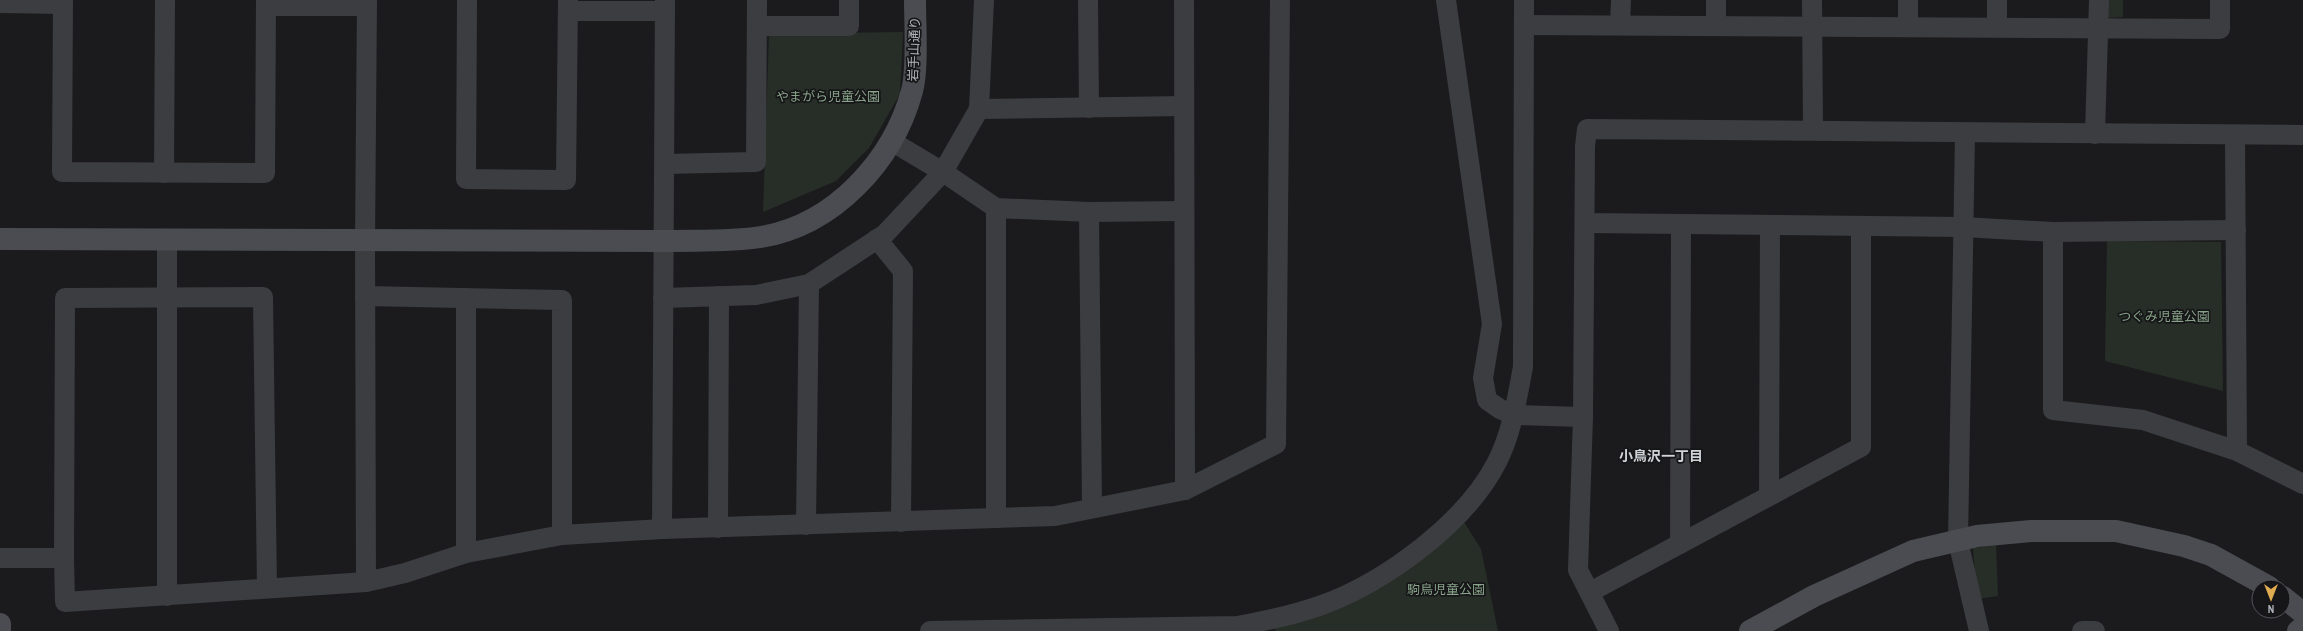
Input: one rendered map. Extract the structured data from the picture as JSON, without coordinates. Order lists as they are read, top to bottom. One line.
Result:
{"streets":{"street":["岩手山通り"]},"districts":["小鳥沢一丁目"],"parks":["やまがら児童公園","つぐみ児童公園","駒鳥児童公園"],"north":"bottom"}
